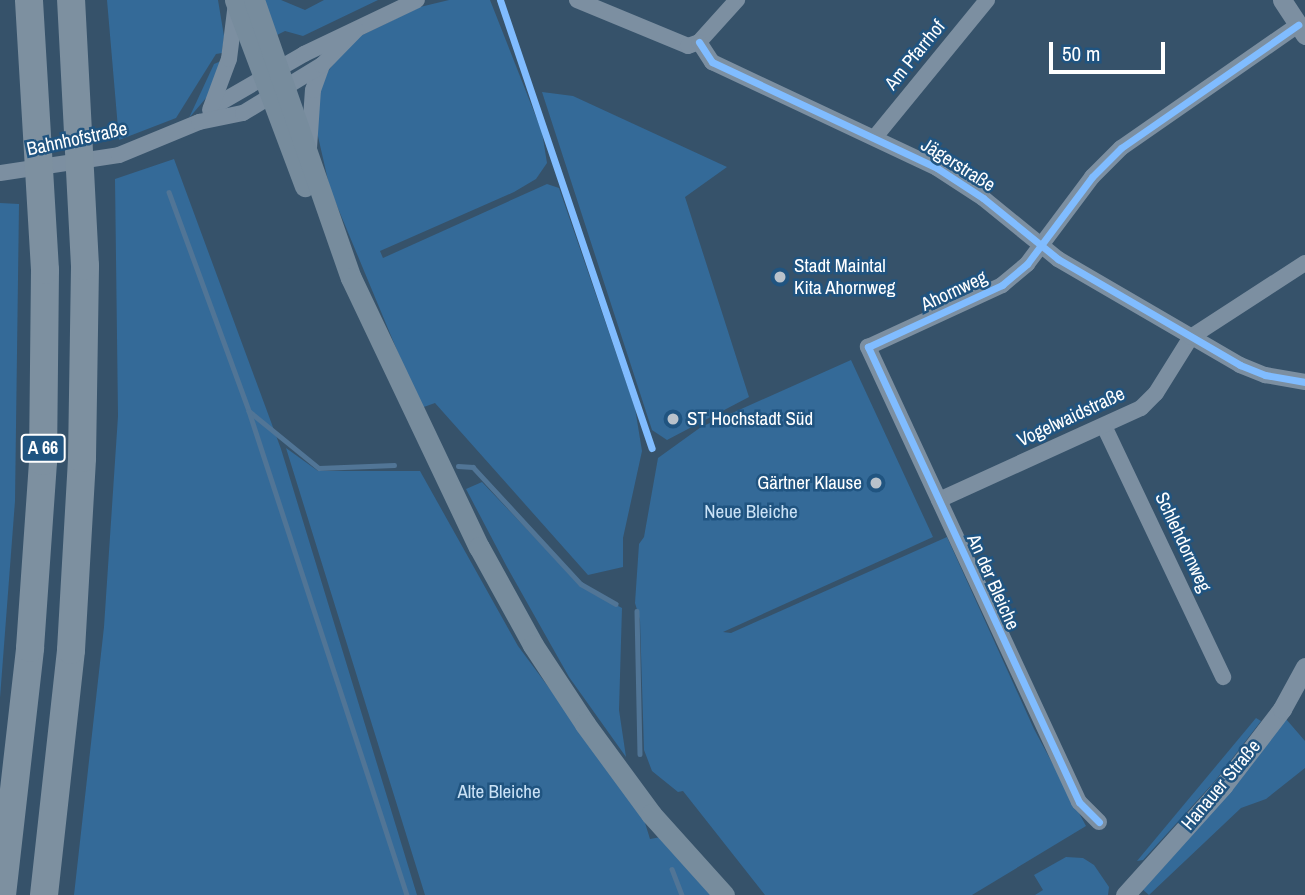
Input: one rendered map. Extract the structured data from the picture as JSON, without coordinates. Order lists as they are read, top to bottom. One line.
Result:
{"streets":{"highway":["A 66"],"street":["Am Pfarrhof","Bahnhofstraße","Jägerstraße","Ahornweg","Vogelwaidstraße","Schlehdornweg","An der Bleiche","Hanauer Straße"]},"crossings":[["Am Pfarrhof","Jägerstraße"],["Jägerstraße","Ahornweg"],["Jägerstraße","Vogelwaidstraße"],["Ahornweg","An der Bleiche"],["Vogelwaidstraße","Schlehdornweg"],["Vogelwaidstraße","An der Bleiche"]],"parks":["Neue Bleiche","Alte Bleiche"],"places":["Stadt Maintal Kita Ahornweg","ST Hochstadt Süd","Gärtner Klause"],"scale_bar":"50 m"}
